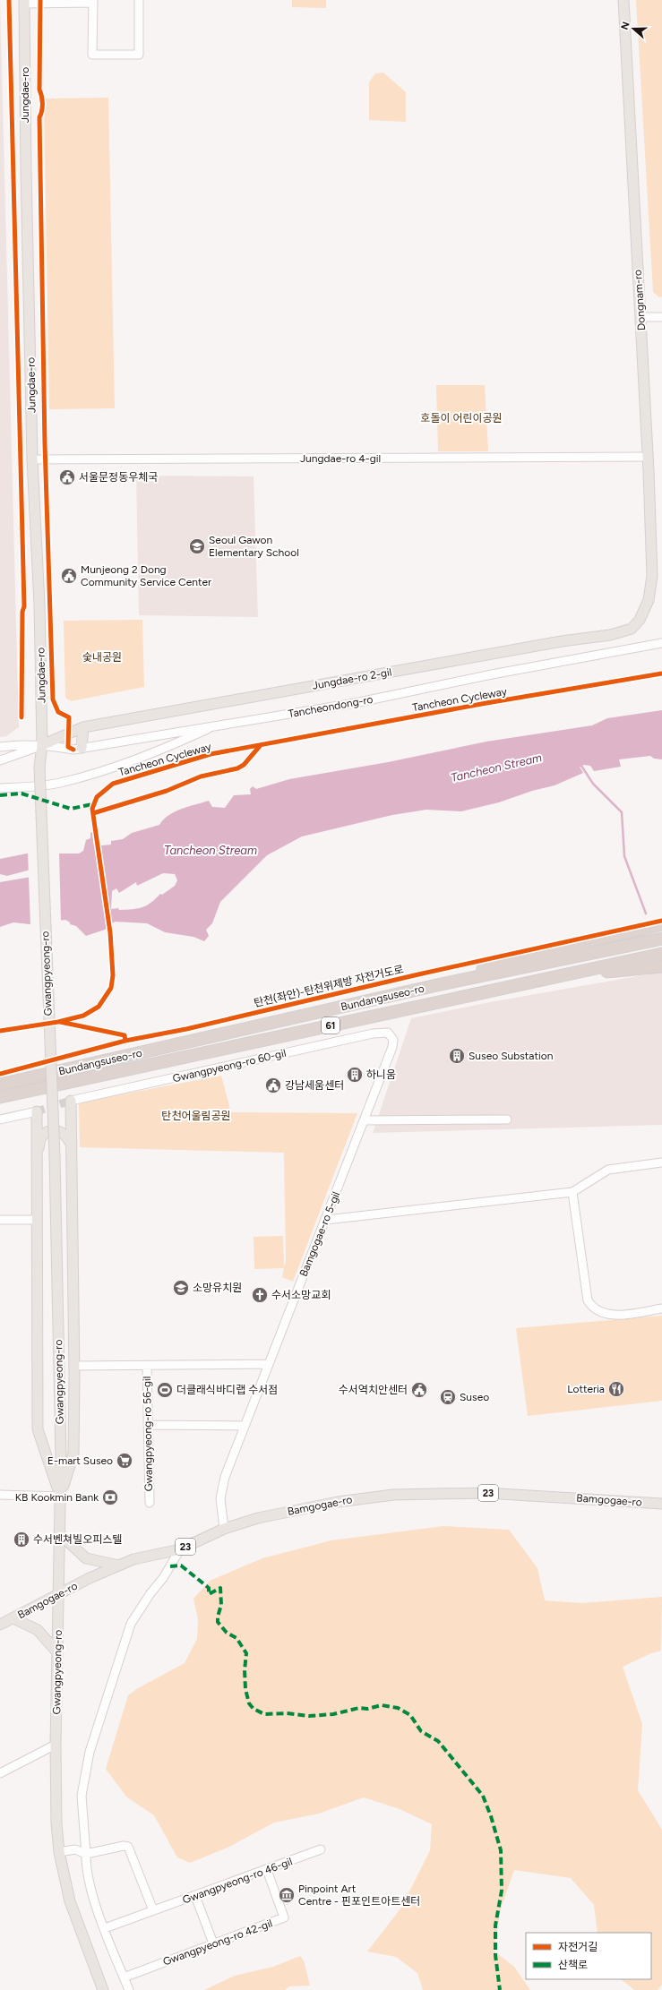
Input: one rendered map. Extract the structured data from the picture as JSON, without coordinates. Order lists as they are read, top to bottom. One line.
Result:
{"streets":{"highway":["Bundangsuseo-ro","61"],"main road":["Jungdae-ro","Dongnam-ro","Jungdae-ro 2-gil","Gwangpyeong-ro","23","Bamgogae-ro"],"street":["Jungdae-ro 4-gil","Tancheondong-ro","Gwangpyeong-ro 60-gil","Bamgogae-ro 5-gil","Gwangpyeong-ro 56-gil","Gwangpyeong-ro 46-gil","Gwangpyeong-ro 42-gil"],"cycle path":["Tancheon Cycleway","탄천(좌안)-탄천위제방 자전거도로"]},"crossings":[["Jungdae-ro","Jungdae-ro 4-gil"],["Jungdae-ro","Jungdae-ro 2-gil"],["Jungdae-ro","Tancheondong-ro"],["Jungdae-ro","Gwangpyeong-ro"],["Dongnam-ro","Jungdae-ro 4-gil"],["Dongnam-ro","Jungdae-ro 2-gil"],["Jungdae-ro 2-gil","Tancheondong-ro"],["Gwangpyeong-ro","Bamgogae-ro"],["Gwangpyeong-ro 60-gil","Bamgogae-ro 5-gil"],["Bamgogae-ro 5-gil","Gwangpyeong-ro 56-gil"],["Bamgogae-ro 5-gil","Bamgogae-ro"],["Gwangpyeong-ro 46-gil","Gwangpyeong-ro 42-gil"]],"water":["Tancheon Stream"],"parks":["호돌이 어린이공원","숯내공원","탄천어울림공원"],"places":{"public building":["서울문정동우체국","Munjeong 2 Dong Community Service Center","강남세움센터","수서역치안센터"],"school or university":["Seoul Gawon Elementary School","소망유치원"],"building":["Suseo Substation","하니움","수서벤쳐빌오피스텔"],"church":["수서소망교회"],"restaurant":["Lotteria"],"sports":["더클래식바디랩 수서점"],"station":["Suseo"],"supermarket":["E-mart Suseo"],"bank":["KB Kookmin Bank"],"museum":["Pinpoint Art Centre - 핀포인트아트센터"]},"legend":["자전거길","산책로"],"north":"left"}
